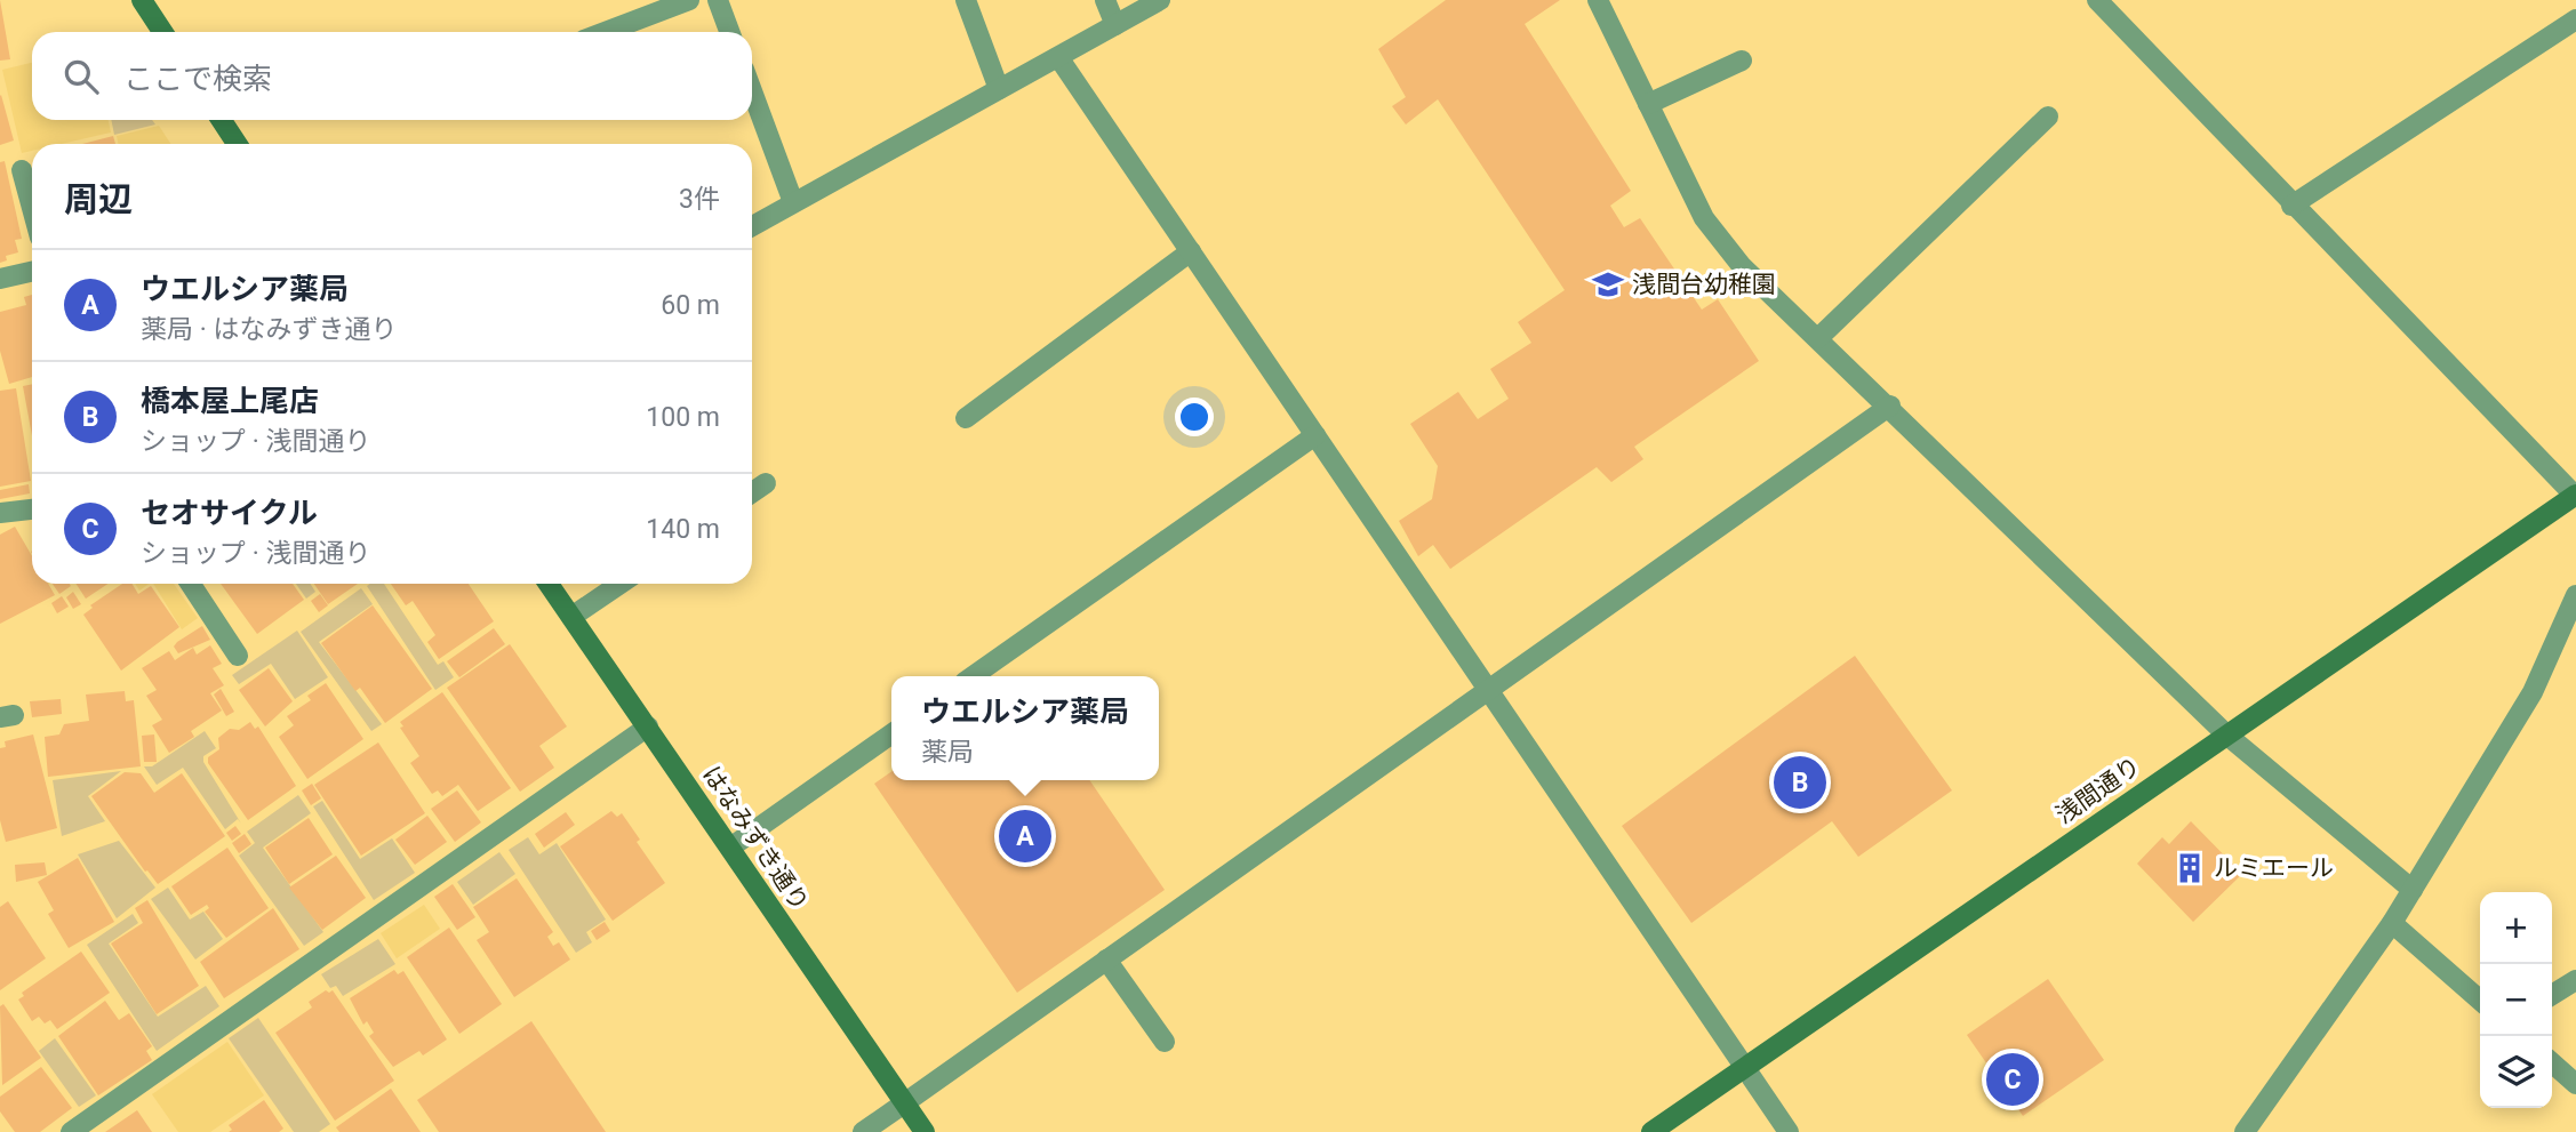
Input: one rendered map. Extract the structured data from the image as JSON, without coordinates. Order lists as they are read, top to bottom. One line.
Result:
{"streets":{"street":["浅間通り","はなみずき通り"]},"places":{"school or university":["浅間台幼稚園"],"building":["ルミエール"]},"page":{"search":"ここで検索","heading":["周辺","3件"],"list":[{"mark":"A","name":"ウエルシア薬局","note":"薬局 · はなみずき通り","value":"60 m"},{"mark":"B","name":"橋本屋上尾店","note":"ショップ · 浅間通り","value":"100 m"},{"mark":"C","name":"セオサイクル","note":"ショップ · 浅間通り","value":"140 m"}],"popup":["ウエルシア薬局","薬局"],"pins":["B","A","C"],"map_buttons":["+","−"]}}
